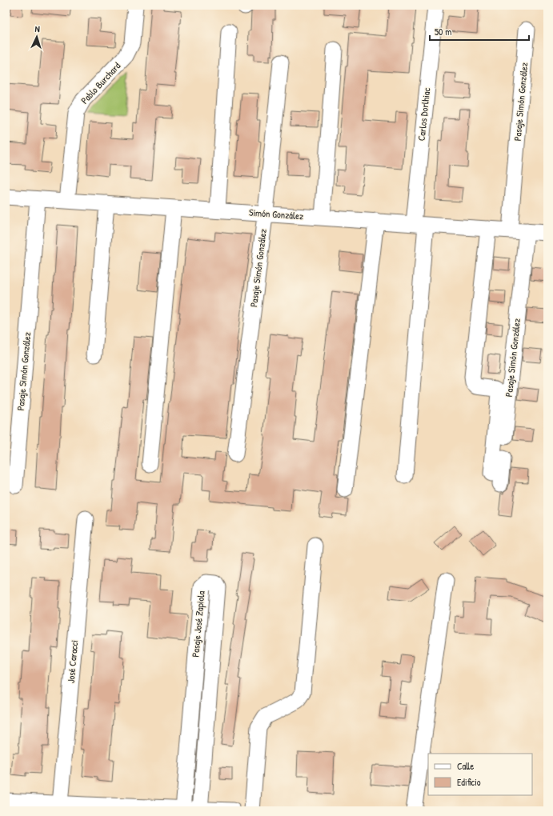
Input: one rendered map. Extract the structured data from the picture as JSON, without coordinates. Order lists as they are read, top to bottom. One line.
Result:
{"streets":{"street":["Pablo Burchard","Pasaje Simón González","Carlos Dorlhiac","Simón González","Pasaje José Zapiola","José Caracci"]},"crossings":[["Pablo Burchard","Simón González"],["Pasaje Simón González","Simón González"],["Carlos Dorlhiac","Simón González"]],"legend":["Calle","Edificio"],"scale_bar":"50 m","north":"top"}
